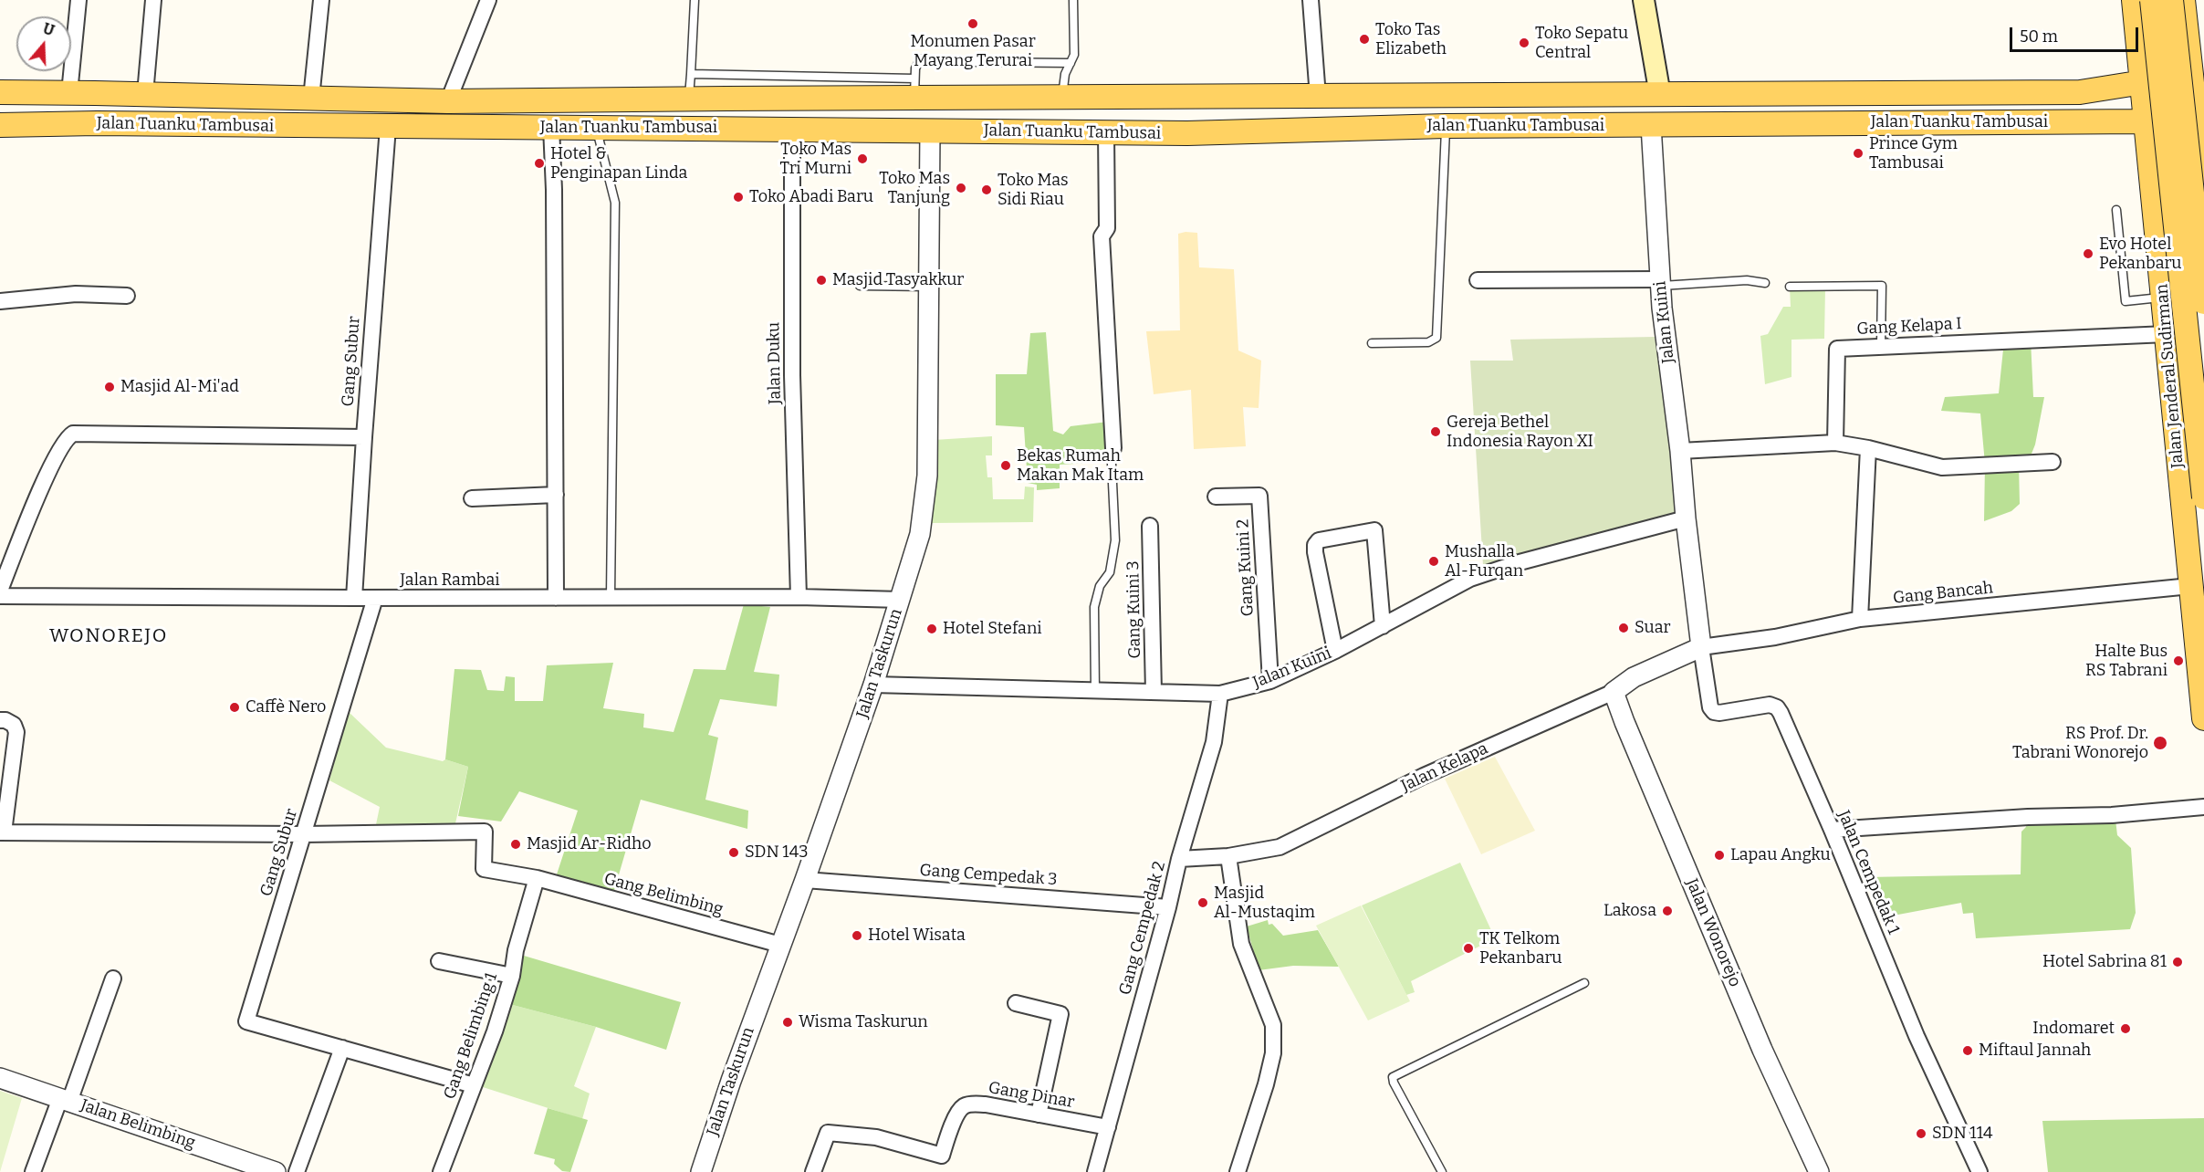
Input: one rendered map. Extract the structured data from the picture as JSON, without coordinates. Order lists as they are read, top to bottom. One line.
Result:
{"streets":{"main road":["Jalan Tuanku Tambusai","Jalan Jenderal Sudirman"],"street":["Jalan Kuini","Gang Kelapa I","Gang Subur","Jalan Duku","Gang Kuini 2","Jalan Rambai","Gang Bancah","Gang Kuini 3","Jalan Taskurun","Jalan Kelapa","Jalan Cempedak 1","Gang Cempedak 3","Gang Belimbing","Gang Cempedak 2","Jalan Wonorejo","Gang Belimbing 1","Gang Dinar","Jalan Belimbing"]},"crossings":[["Jalan Tuanku Tambusai","Jalan Kuini"],["Jalan Tuanku Tambusai","Gang Subur"],["Jalan Tuanku Tambusai","Jalan Duku"],["Jalan Tuanku Tambusai","Jalan Jenderal Sudirman"],["Jalan Tuanku Tambusai","Jalan Taskurun"],["Jalan Kuini","Gang Kuini 2"],["Jalan Kuini","Gang Bancah"],["Jalan Kuini","Gang Kuini 3"],["Jalan Kuini","Jalan Taskurun"],["Jalan Kuini","Jalan Kelapa"],["Jalan Kuini","Jalan Cempedak 1"],["Jalan Kuini","Gang Cempedak 2"],["Gang Kelapa I","Jalan Jenderal Sudirman"],["Gang Subur","Jalan Rambai"],["Gang Subur","Gang Belimbing"],["Jalan Duku","Jalan Rambai"],["Jalan Jenderal Sudirman","Gang Bancah"],["Jalan Rambai","Jalan Taskurun"],["Gang Bancah","Jalan Kelapa"],["Gang Bancah","Jalan Cempedak 1"],["Jalan Taskurun","Gang Cempedak 3"],["Jalan Taskurun","Gang Belimbing"],["Jalan Kelapa","Jalan Cempedak 1"],["Jalan Kelapa","Gang Cempedak 2"],["Jalan Kelapa","Jalan Wonorejo"],["Gang Cempedak 3","Gang Cempedak 2"],["Gang Belimbing","Gang Belimbing 1"],["Gang Cempedak 2","Gang Dinar"]],"districts":["WONOREJO"],"places":["Monumen Pasar Mayang Terurai","Toko Tas Elizabeth","Toko Sepatu Central","Prince Gym Tambusai","Toko Mas Tri Murni","Hotel & Penginapan Linda","Toko Mas Tanjung","Toko Mas Sidi Riau","Toko Abadi Baru","Evo Hotel Pekanbaru","Masjid Tasyakkur","Masjid Al-Mi'ad","Gereja Bethel Indonesia Rayon XI","Bekas Rumah Makan Mak Itam","Mushalla Al-Furqan","Suar","Hotel Stefani","Halte Bus RS Tabrani","Caffè Nero","RS Prof. Dr. Tabrani Wonorejo","Masjid Ar-Ridho","SDN 143","Lapau Angku","Masjid Al-Mustaqim","Lakosa","Hotel Wisata","TK Telkom Pekanbaru","Hotel Sabrina 81","Wisma Taskurun","Indomaret","Miftaul Jannah","SDN 114"],"scale_bar":"50 m","north":"top"}
